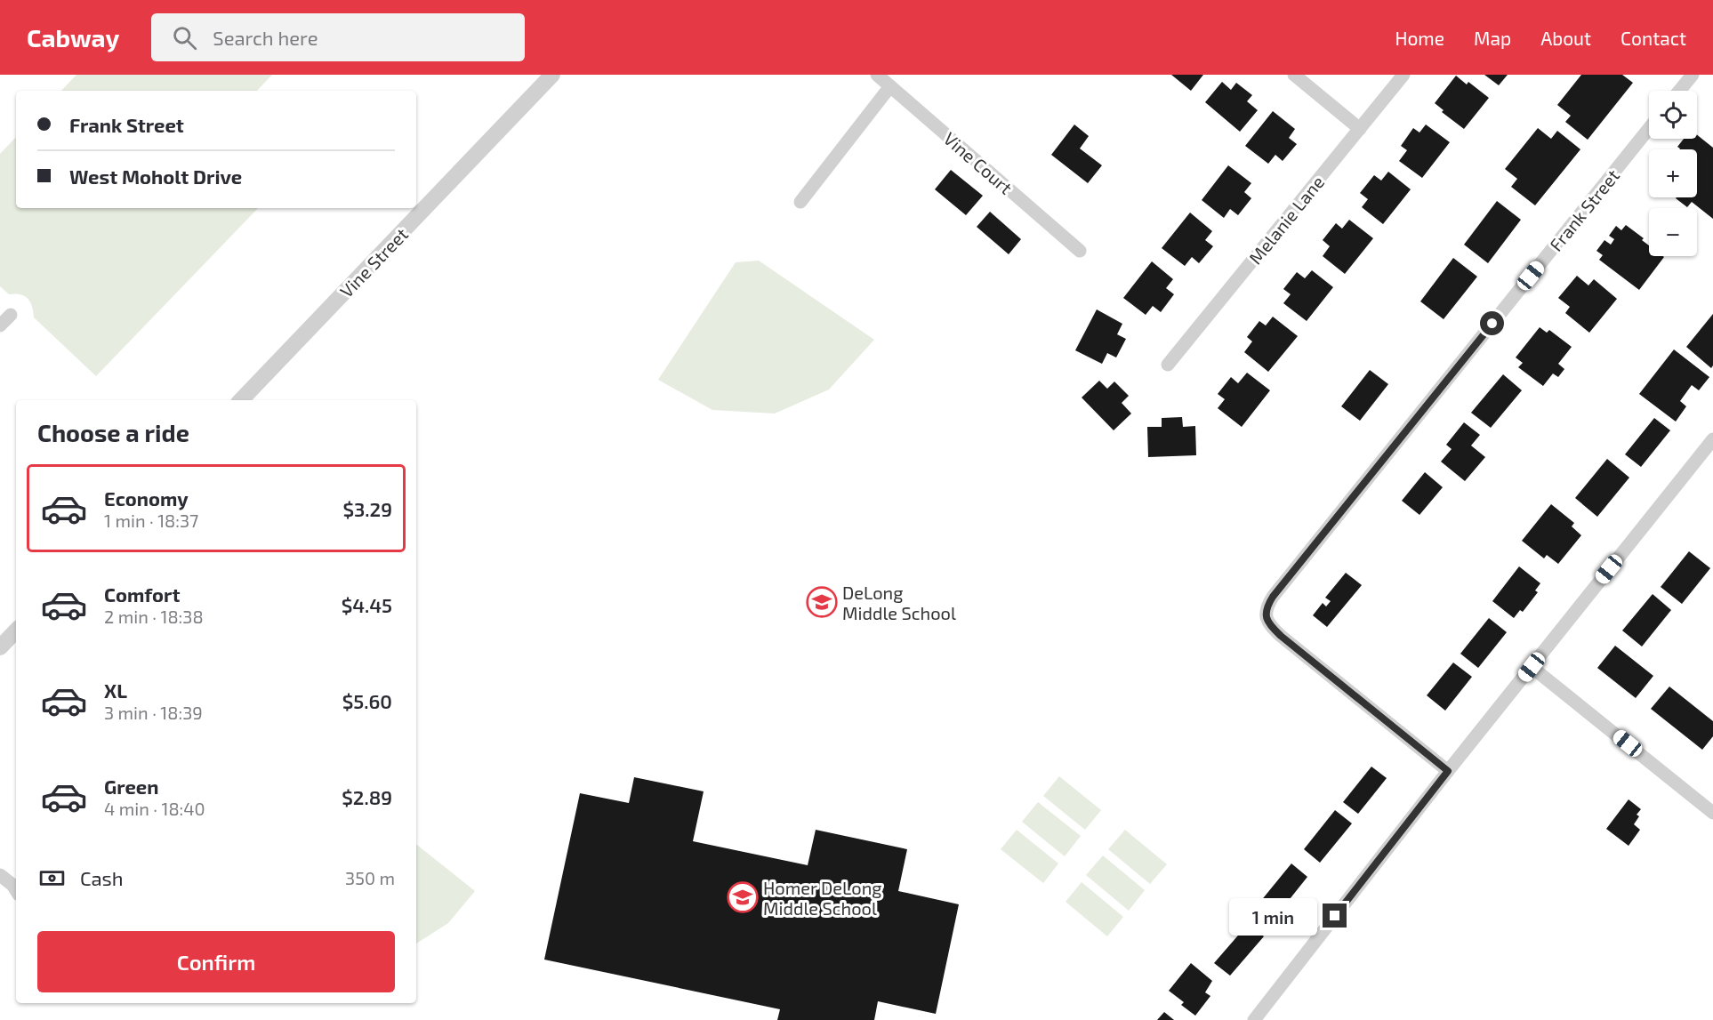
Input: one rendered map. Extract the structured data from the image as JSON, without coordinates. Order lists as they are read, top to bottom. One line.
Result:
{"streets":{"street":["Vine Court","Frank Street","Melanie Lane","Vine Street"]},"places":{"school or university":["DeLong Middle School","Homer DeLong Middle School"]},"page":{"header":"Cabway","search":"Search here","nav":["Home","Map","About","Contact"],"map_buttons":["+","−"],"banner":["Frank Street","West Moholt Drive"],"heading":"Choose a ride","list":[{"name":"Economy","note":"1 min · 18:37","value":"$3.29"},{"name":"Comfort","note":"2 min · 18:38","value":"$4.45"},{"name":"XL","note":"3 min · 18:39","value":"$5.60"},{"name":"Green","note":"4 min · 18:40","value":"$2.89"}],"pay":["Cash","350 m"],"bubble":"1 min","buttons":"Confirm"}}
